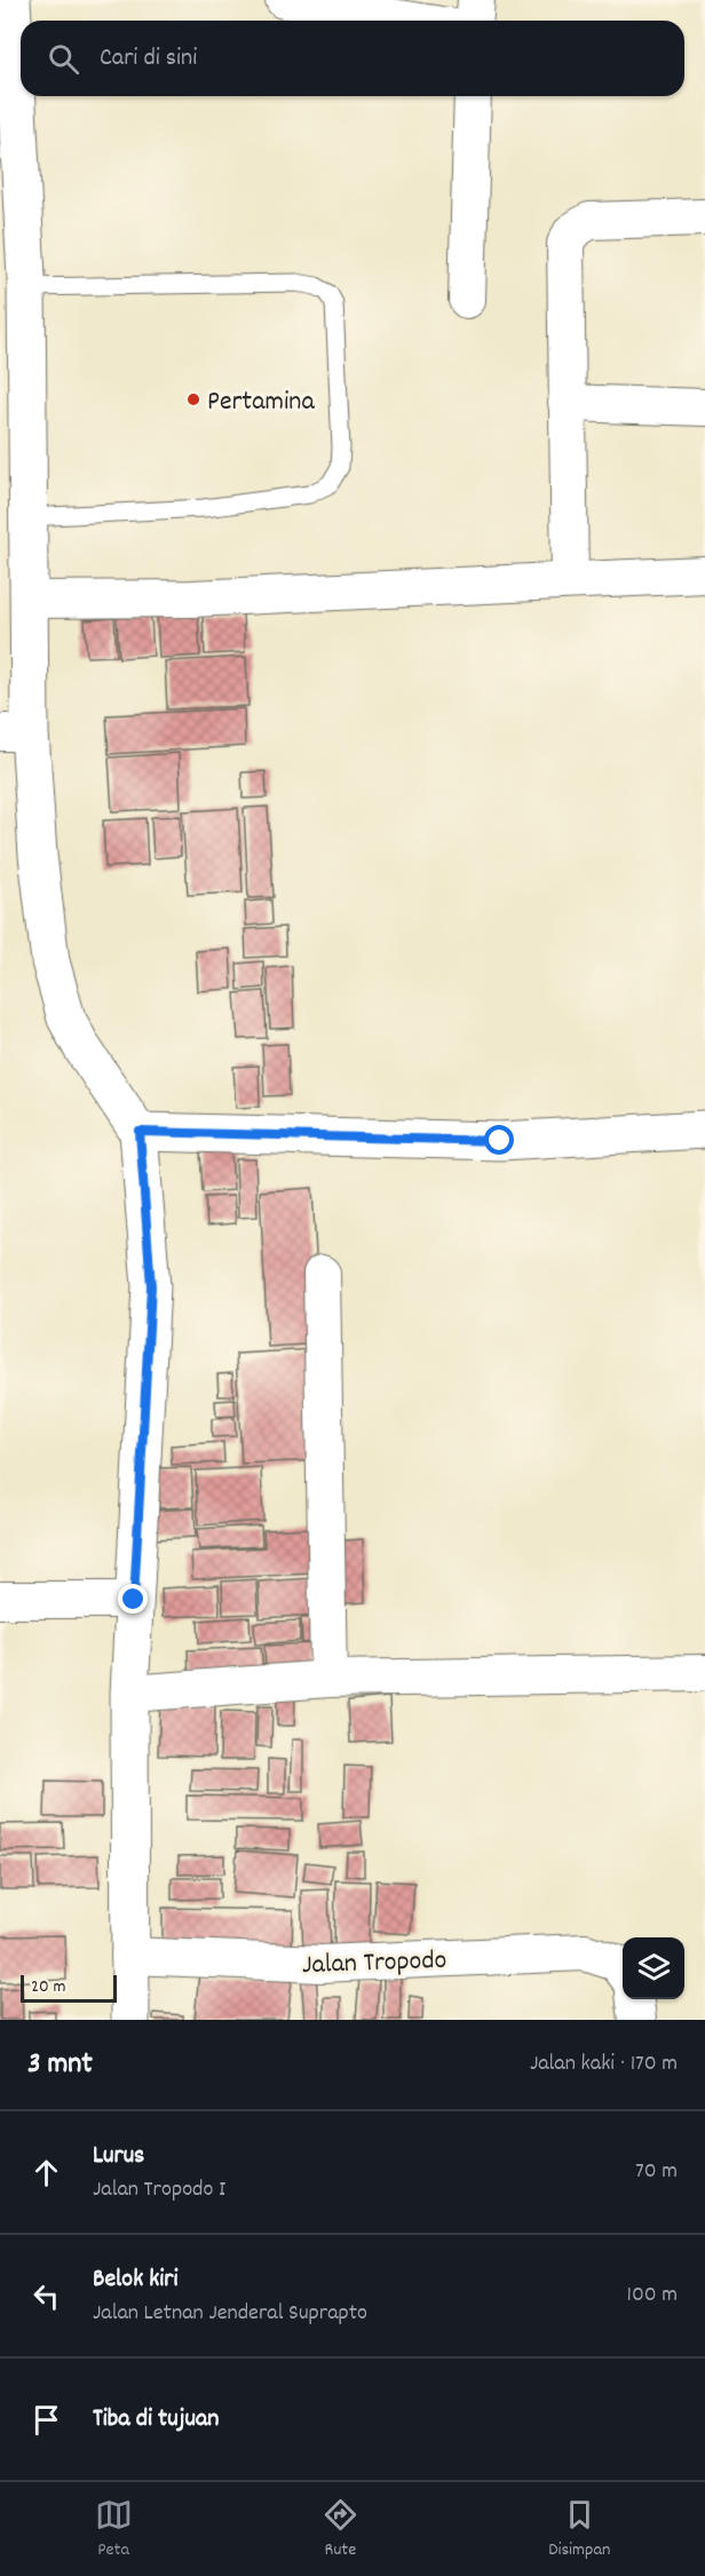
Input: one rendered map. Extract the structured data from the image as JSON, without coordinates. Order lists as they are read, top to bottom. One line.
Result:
{"streets":{"street":["Jalan Tropodo"]},"places":["Pertamina"],"scale_bar":"20 m","page":{"search":"Cari di sini","scale":"20 m","heading":["3 mnt","Jalan kaki · 170 m"],"list":[["Lurus","Jalan Tropodo I","70 m"],["Belok kiri","Jalan Letnan Jenderal Suprapto","100 m"],"Tiba di tujuan"],"nav":["Peta","Rute","Disimpan"]}}
